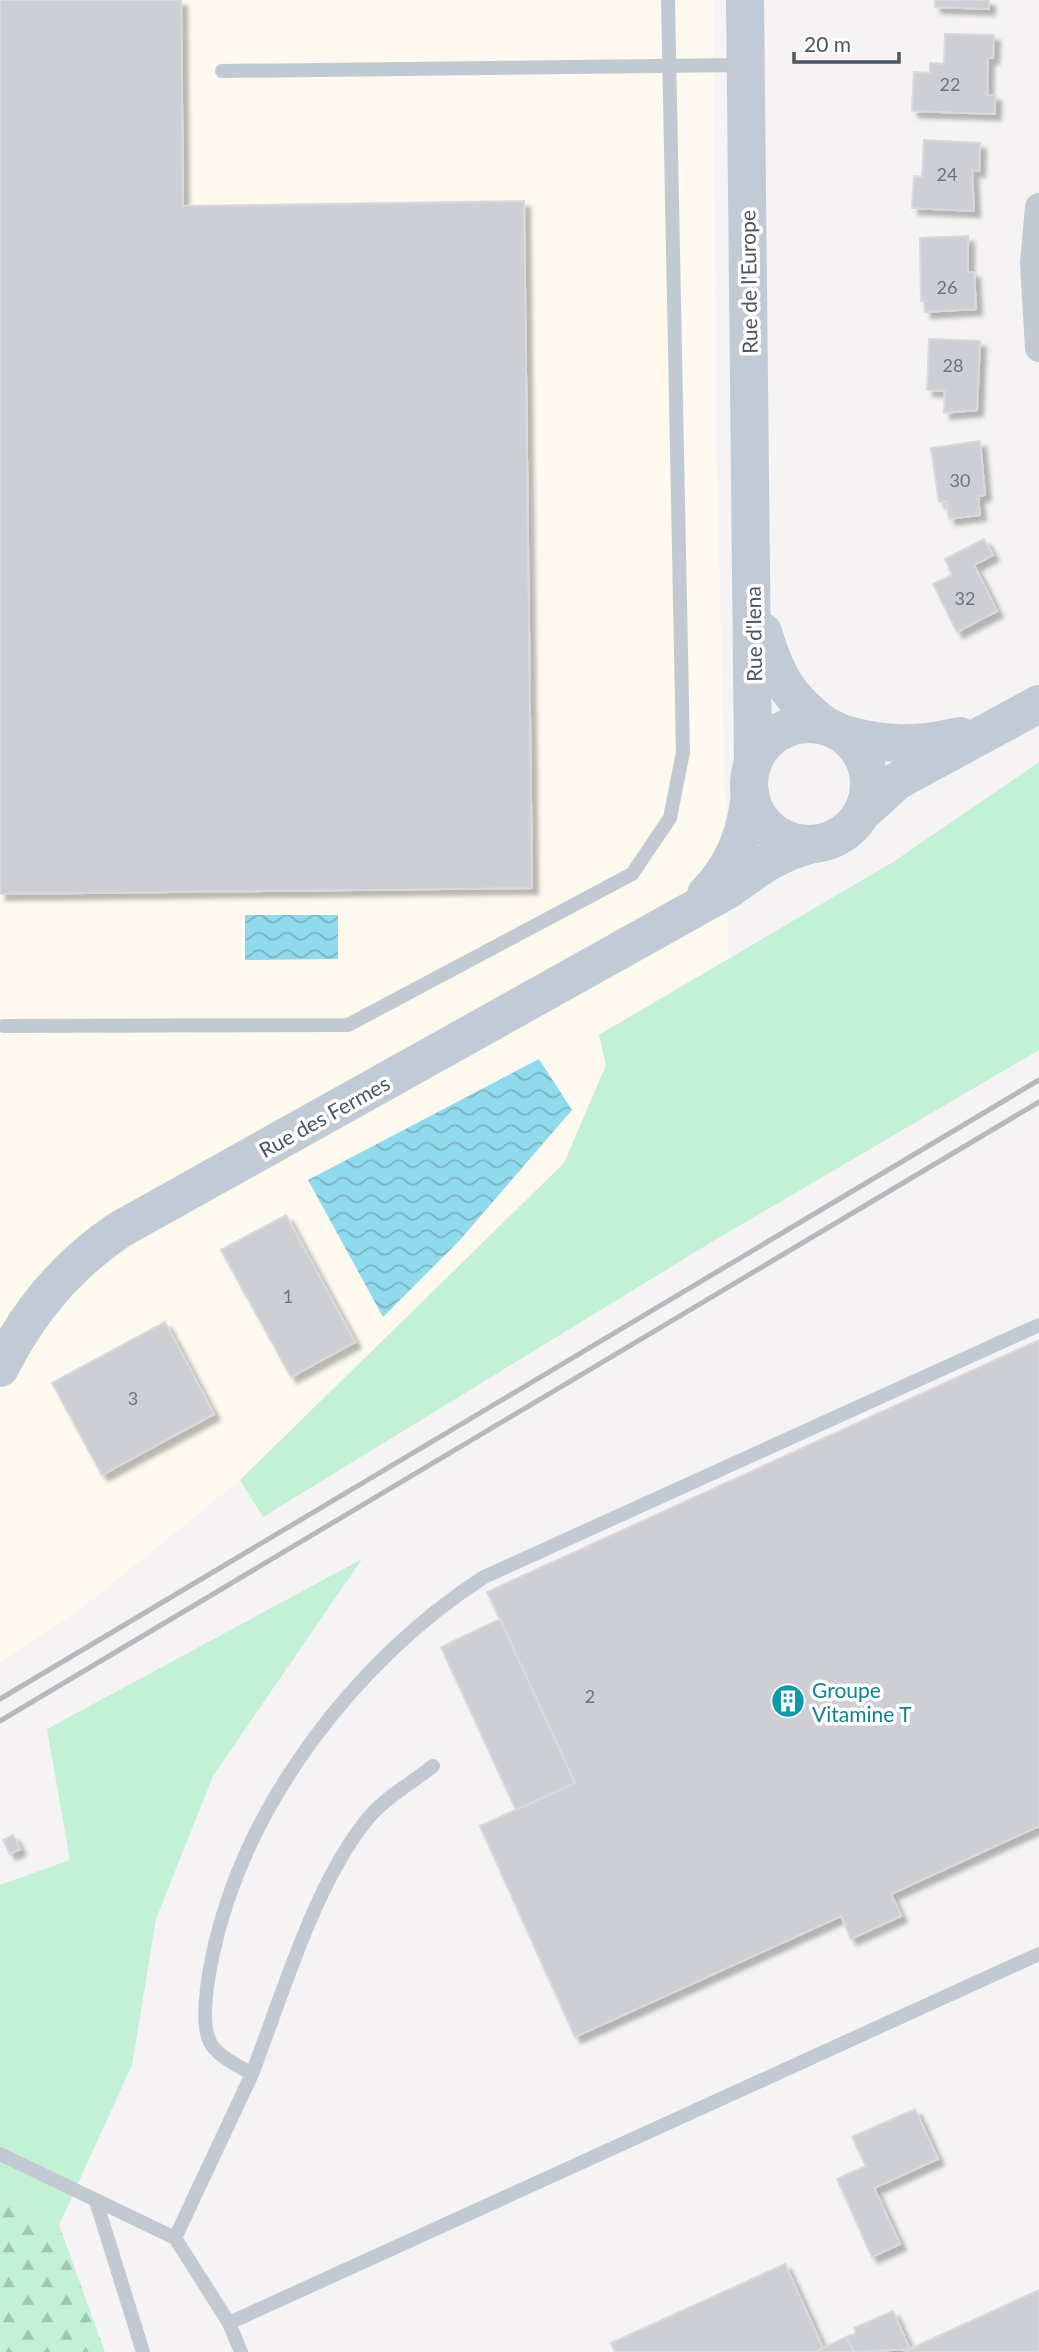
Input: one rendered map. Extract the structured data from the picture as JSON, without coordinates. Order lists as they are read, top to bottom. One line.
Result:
{"streets":{"street":["Rue de l'Europe","Rue d'Iena","Rue des Fermes"]},"crossings":[["Rue de l'Europe","Rue d'Iena"],["Rue d'Iena","Rue des Fermes"]],"places":{"building":["Groupe Vitamine T"]},"house_numbers":["22","24","26","28","30","32","1","3","2"],"scale_bar":"20 m"}
